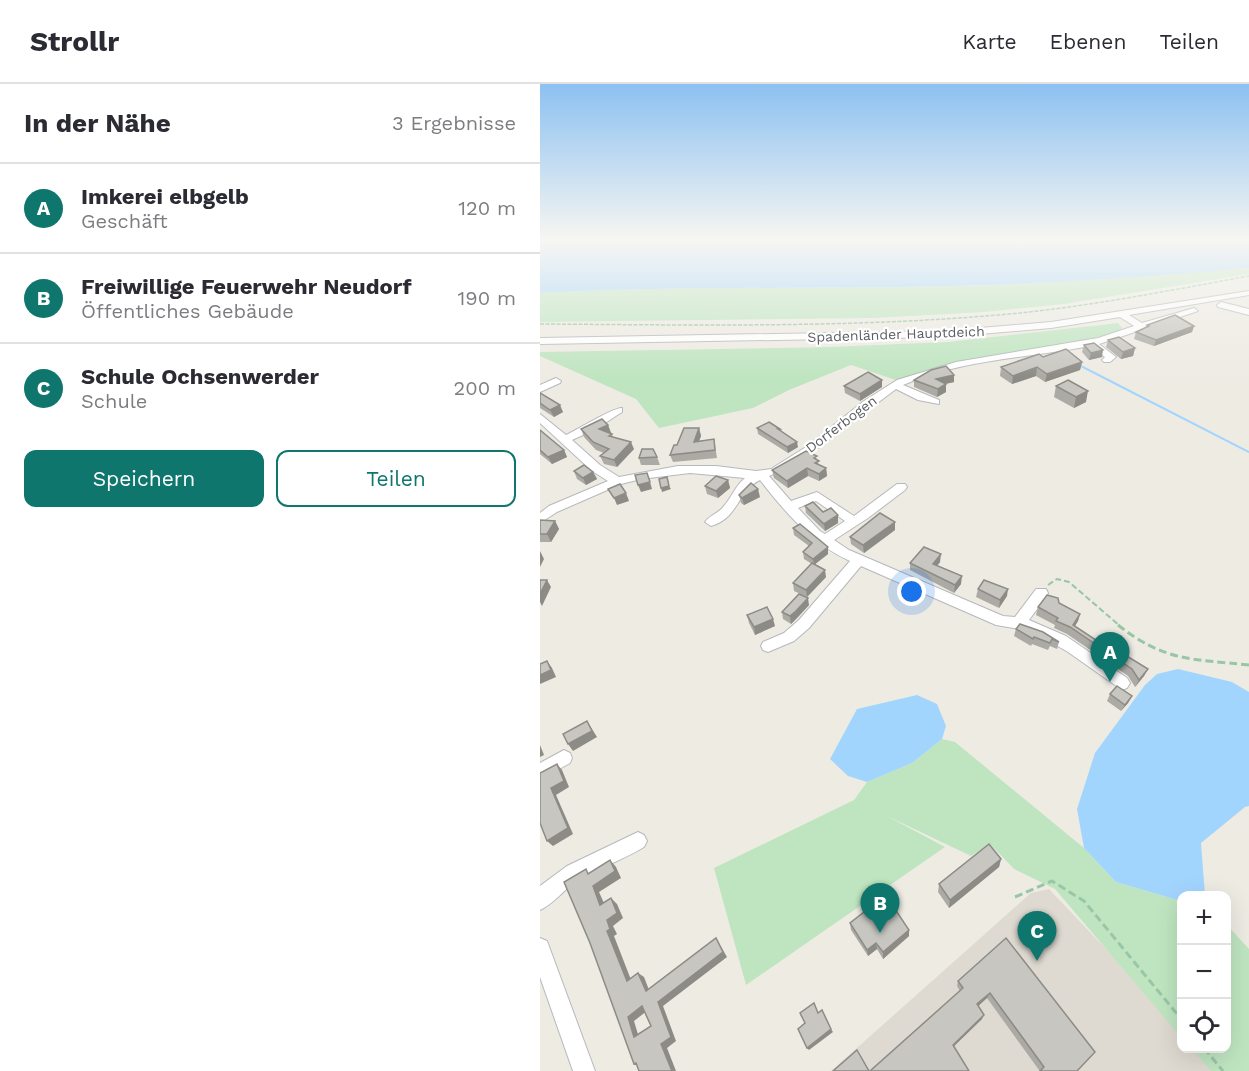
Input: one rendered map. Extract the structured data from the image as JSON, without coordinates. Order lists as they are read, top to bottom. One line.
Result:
{"streets":{"street":["Spadenländer Hauptdeich","Dorferbogen"]},"page":{"header":"Strollr","nav":["Karte","Ebenen","Teilen"],"heading":["In der Nähe","3 Ergebnisse"],"list":[{"mark":"A","name":"Imkerei elbgelb","note":"Geschäft","value":"120 m"},{"mark":"B","name":"Freiwillige Feuerwehr Neudorf","note":"Öffentliches Gebäude","value":"190 m"},{"mark":"C","name":"Schule Ochsenwerder","note":"Schule","value":"200 m"}],"buttons":["Speichern","Teilen"],"pins":["A","B","C"],"map_buttons":["+","−"]}}
